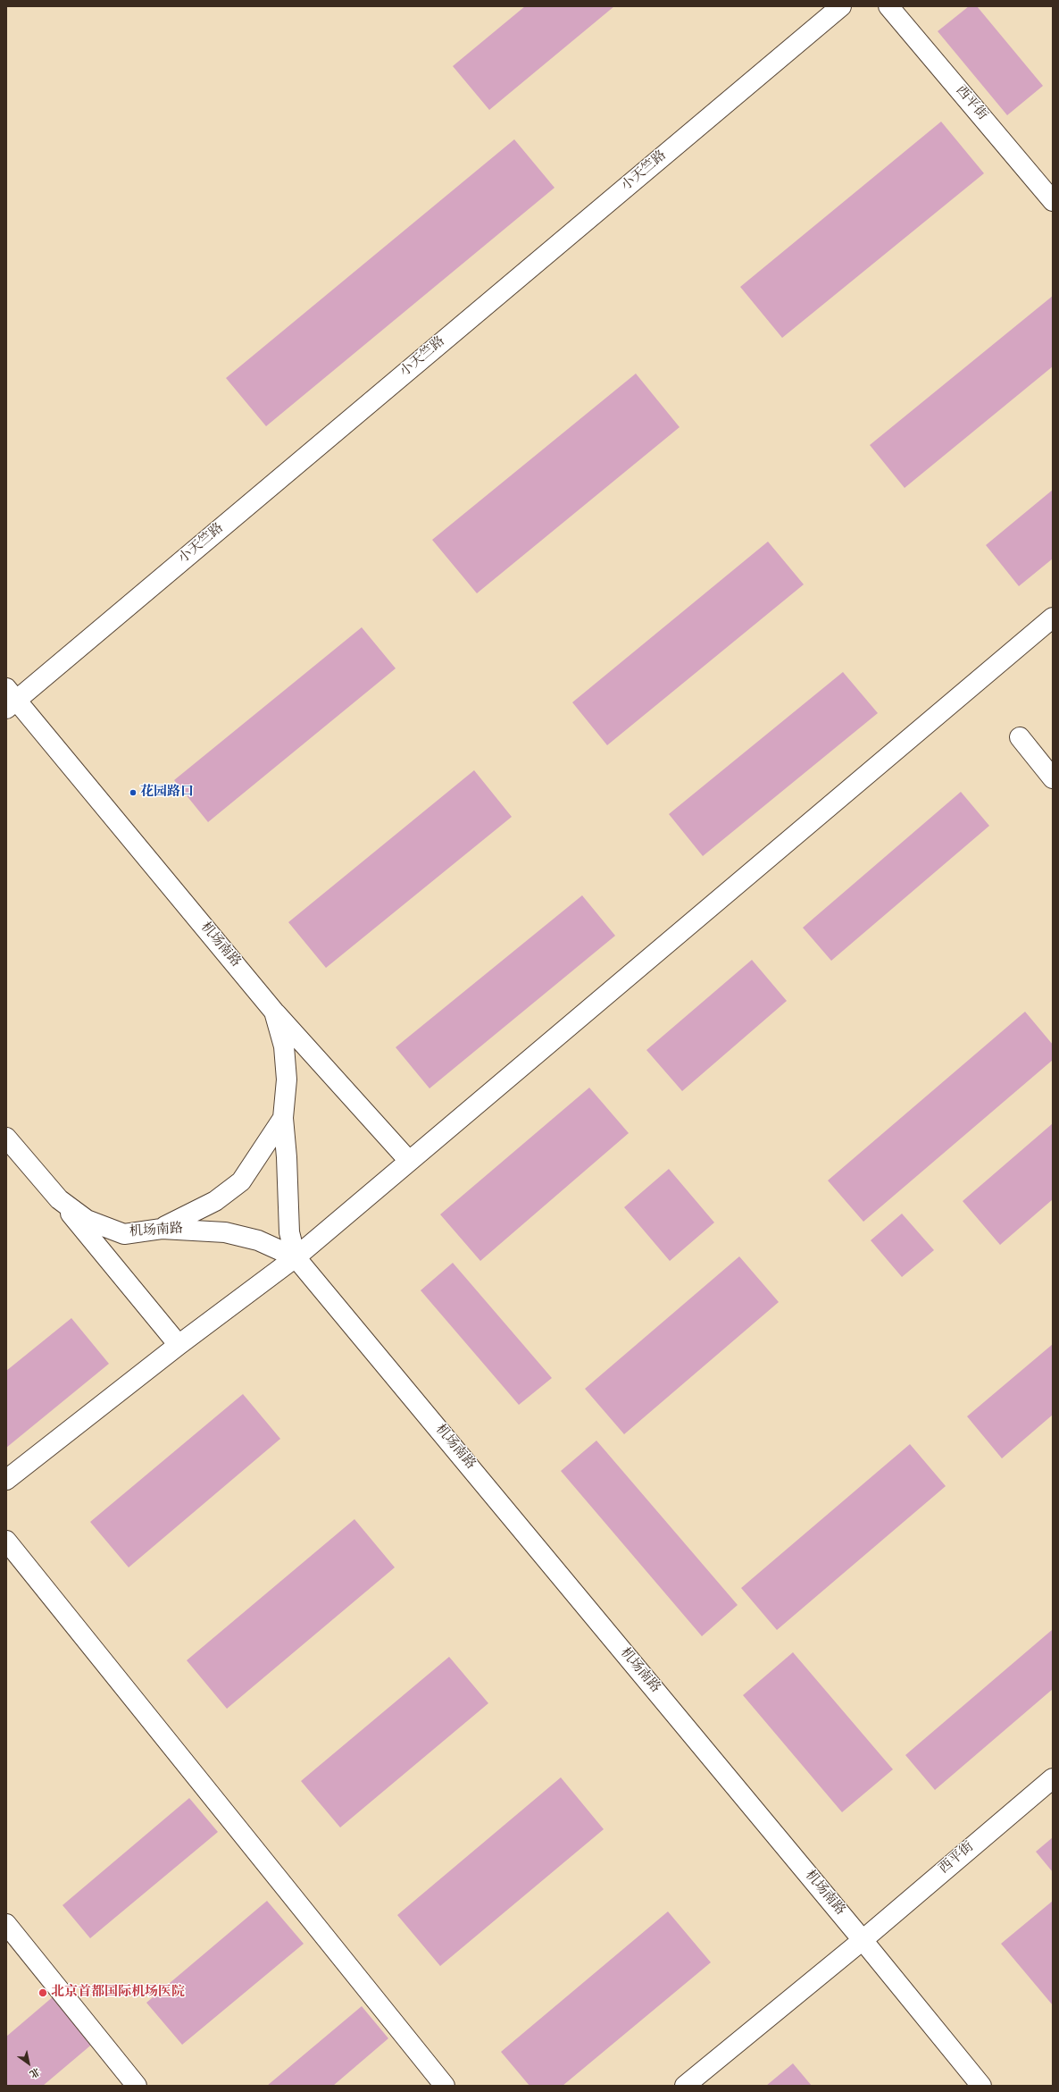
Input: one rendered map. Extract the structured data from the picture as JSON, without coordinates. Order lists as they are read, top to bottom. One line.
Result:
{"streets":{"street":["西平街","小天竺路","机场南路"]},"crossings":[["西平街","机场南路"],["小天竺路","机场南路"]],"places":["花园路口","北京首都国际机场医院"],"north":"bottom right"}
